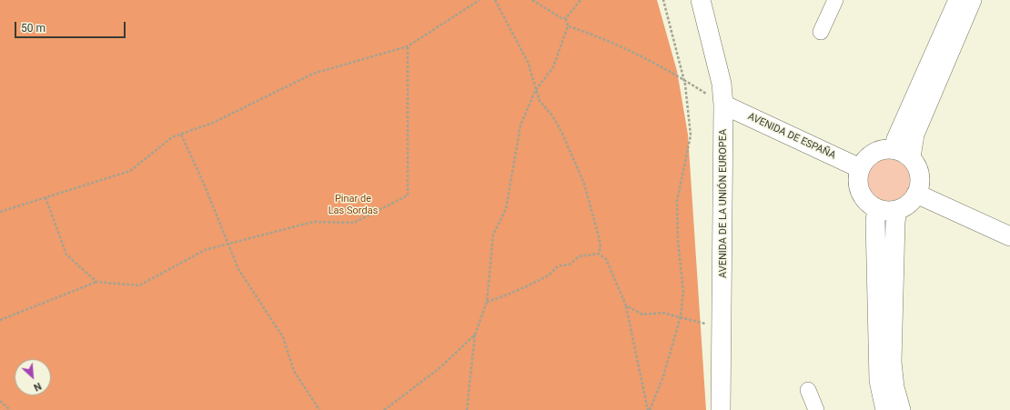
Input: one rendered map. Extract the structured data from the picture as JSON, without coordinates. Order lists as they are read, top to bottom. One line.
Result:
{"streets":{"street":["AVENIDA DE ESPAÑA","AVENIDA DE LA UNIÓN EUROPEA"]},"crossings":[["AVENIDA DE ESPAÑA","AVENIDA DE LA UNIÓN EUROPEA"]],"parks":["Pinar de Las Sordas"],"scale_bar":"50 m","north":"bottom right"}
